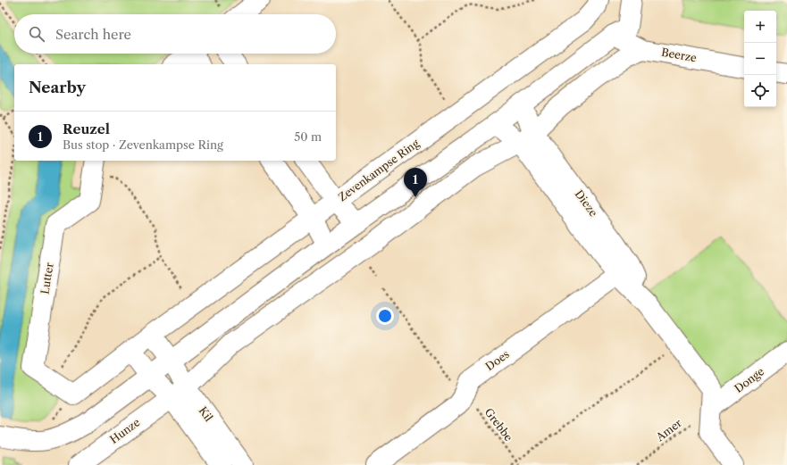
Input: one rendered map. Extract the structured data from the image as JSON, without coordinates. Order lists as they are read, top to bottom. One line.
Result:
{"streets":{"street":["Beerze","Zevenkampse Ring","Dieze","Lutter","Does","Donge","Kil","Hunze"],"path":["Grebbe","Amer"]},"crossings":[["Zevenkampse Ring","Lutter"],["Dieze","Does"],["Dieze","Donge"],["Dieze","Amer"],["Does","Grebbe"],["Donge","Amer"],["Kil","Hunze"]],"page":{"map_buttons":["+","−"],"search":"Search here","heading":"Nearby","list":[{"mark":"1","name":"Reuzel","note":"Bus stop · Zevenkampse Ring","value":"50 m"}],"pins":"1"}}
